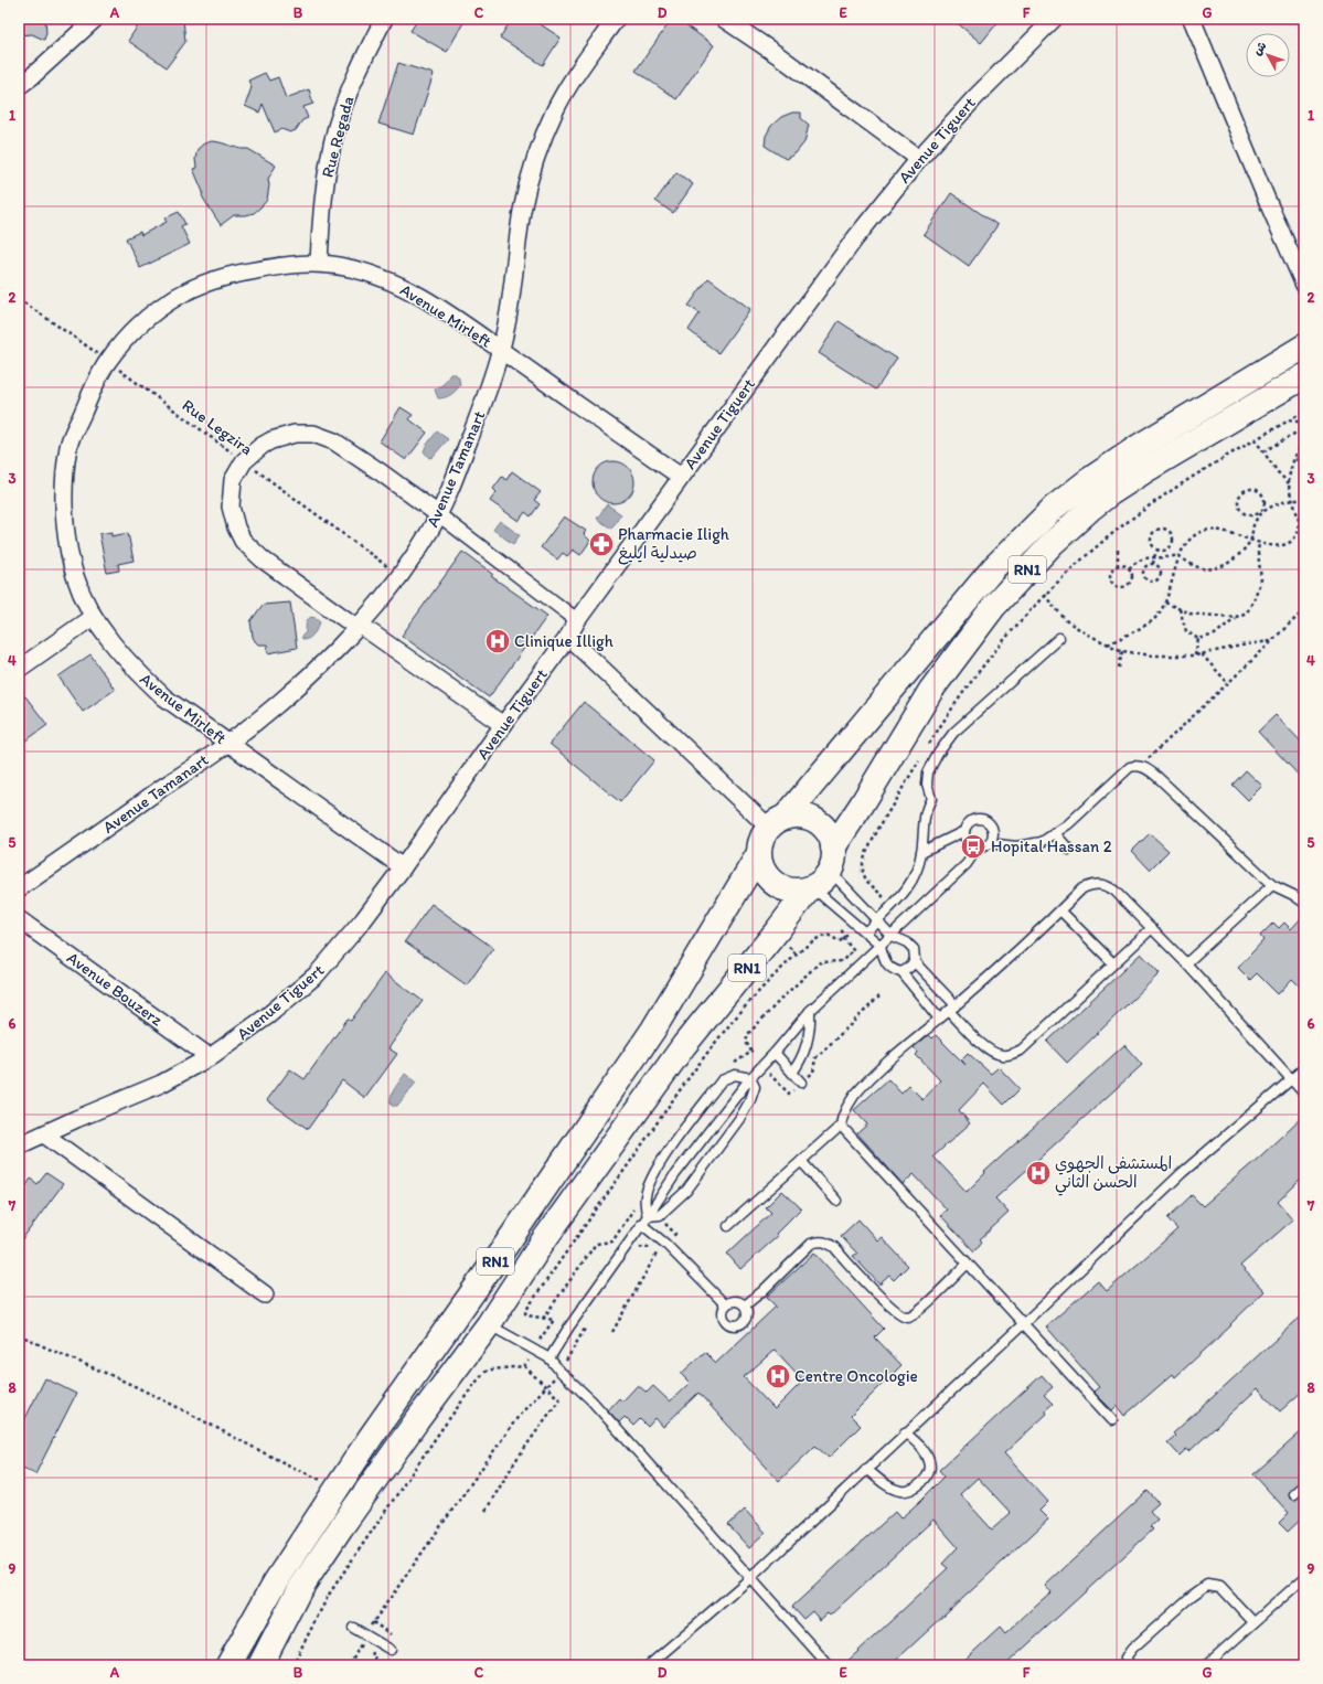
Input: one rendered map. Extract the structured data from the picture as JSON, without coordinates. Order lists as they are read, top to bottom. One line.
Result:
{"streets":{"highway":["RN1"],"street":["Rue Regada","Avenue Tiguert","Avenue Mirleft","Avenue Tamanart","Avenue Bouzerz"],"path":["Rue Legzira"]},"crossings":[["Rue Regada","Avenue Mirleft"],["Avenue Tiguert","Avenue Mirleft"],["Avenue Tiguert","Avenue Bouzerz"],["Avenue Mirleft","Rue Legzira"],["Avenue Mirleft","Avenue Tamanart"],["Rue Legzira","Avenue Tamanart"]],"places":{"pharmacy":["Pharmacie Iligh صيدلية ايليغ"],"hospital":["Clinique Illigh","المستشفى الجهوي الحسن الثاني","Centre Oncologie"],"bus stop":["Hopital Hassan 2"]},"north":"top left","grid":{"columns":["A","B","C","D","E","F","G"],"rows":["1","2","3","4","5","6","7","8","9"]}}
